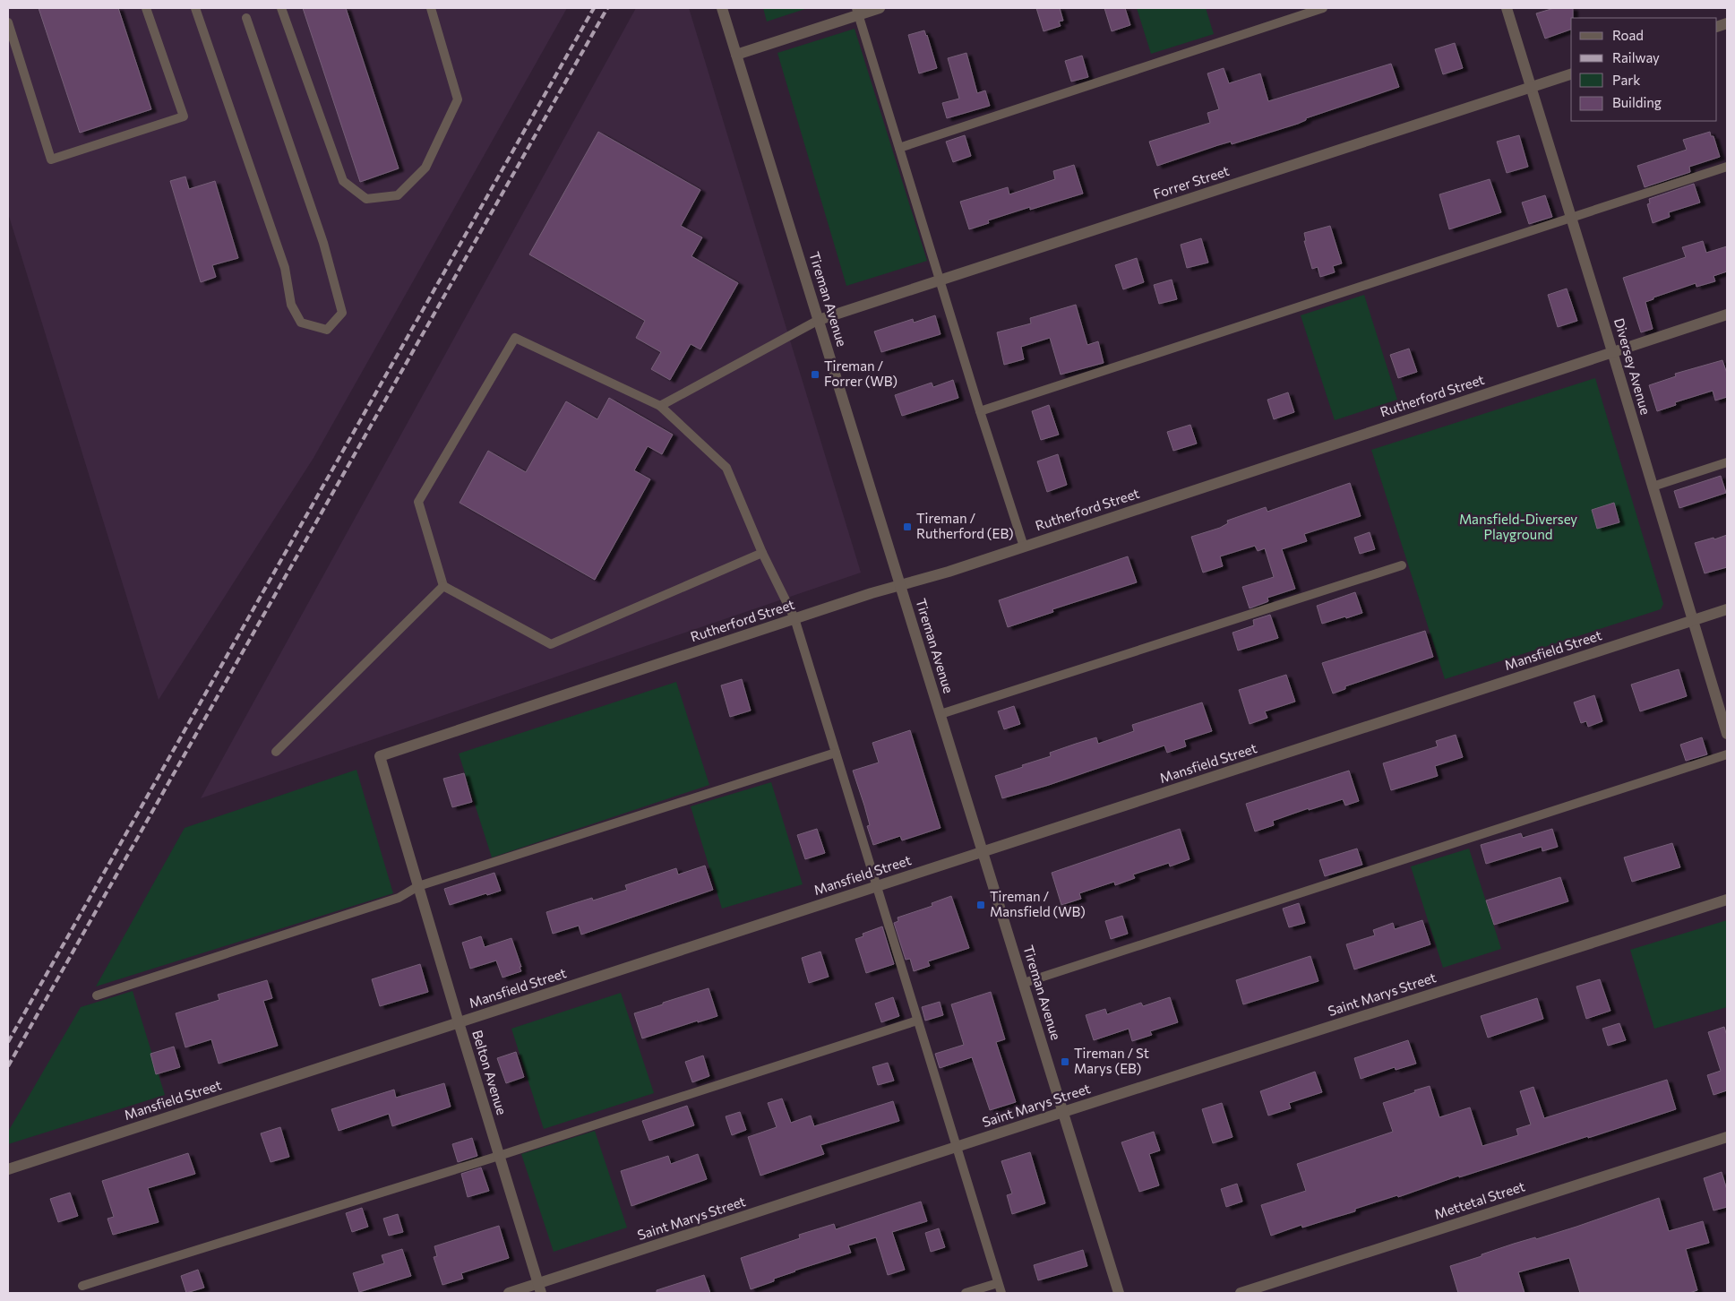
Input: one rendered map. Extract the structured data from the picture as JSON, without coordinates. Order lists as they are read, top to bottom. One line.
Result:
{"streets":{"street":["Forrer Street","Tireman Avenue","Diversey Avenue","Rutherford Street","Mansfield Street","Saint Marys Street","Belton Avenue","Mettetal Street"]},"crossings":[["Forrer Street","Tireman Avenue"],["Forrer Street","Diversey Avenue"],["Tireman Avenue","Rutherford Street"],["Tireman Avenue","Mansfield Street"],["Tireman Avenue","Saint Marys Street"],["Diversey Avenue","Rutherford Street"],["Diversey Avenue","Mansfield Street"],["Rutherford Street","Belton Avenue"],["Mansfield Street","Belton Avenue"],["Saint Marys Street","Belton Avenue"]],"parks":["Mansfield-Diversey Playground"],"places":{"transit":["Tireman / Forrer (WB)","Tireman / Rutherford (EB)","Tireman / Mansfield (WB)","Tireman / St Marys (EB)"]},"legend":["Road","Railway","Park","Building"]}
